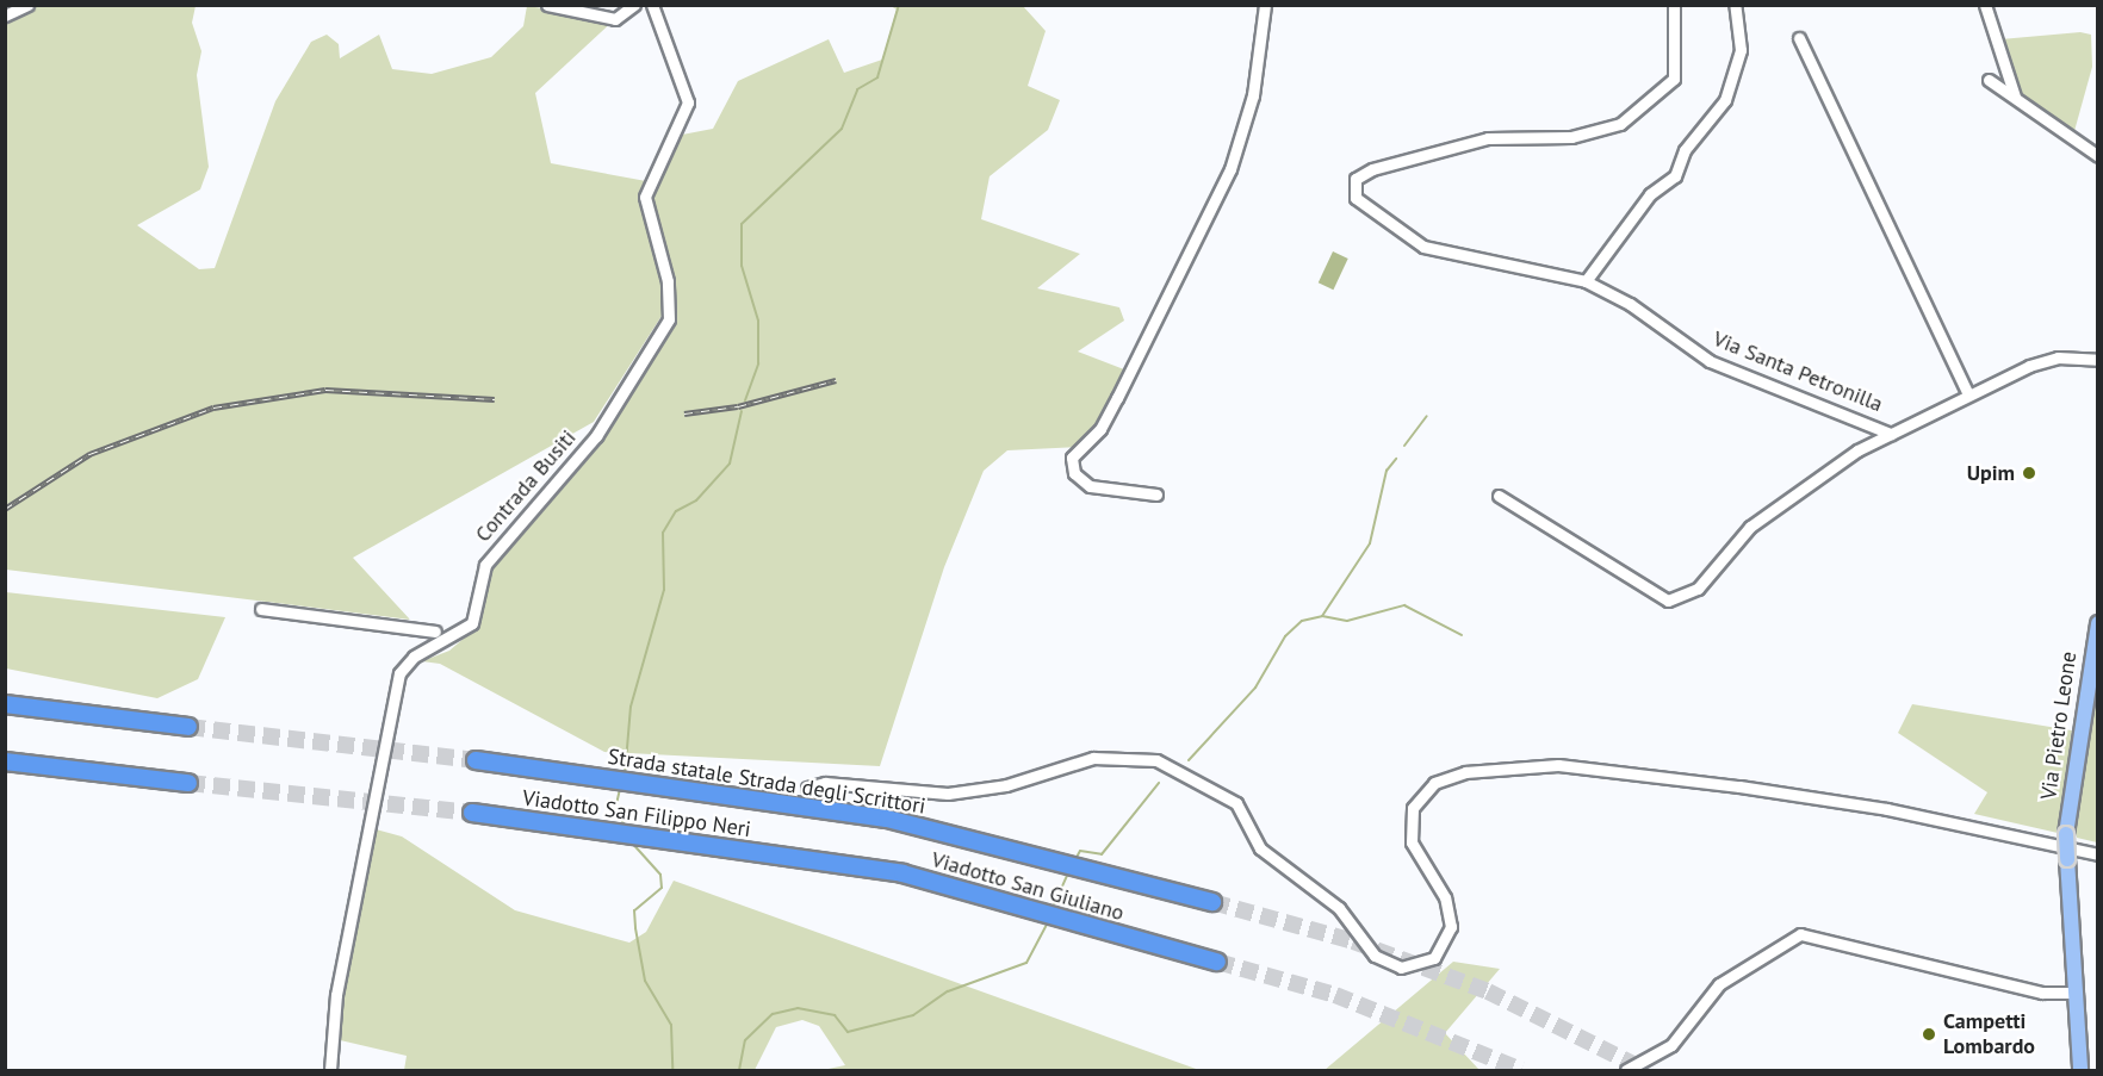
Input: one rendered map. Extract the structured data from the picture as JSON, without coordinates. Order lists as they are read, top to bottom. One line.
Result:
{"streets":{"highway":["Strada statale Strada degli Scrittori","Viadotto San Filippo Neri","Viadotto San Giuliano"],"main road":["Via Pietro Leone"],"street":["Via Santa Petronilla","Contrada Busiti"]},"crossings":[["Strada statale Strada degli Scrittori","Viadotto San Giuliano"],["Viadotto San Filippo Neri","Viadotto San Giuliano"]],"places":["Upim","Campetti Lombardo"]}
